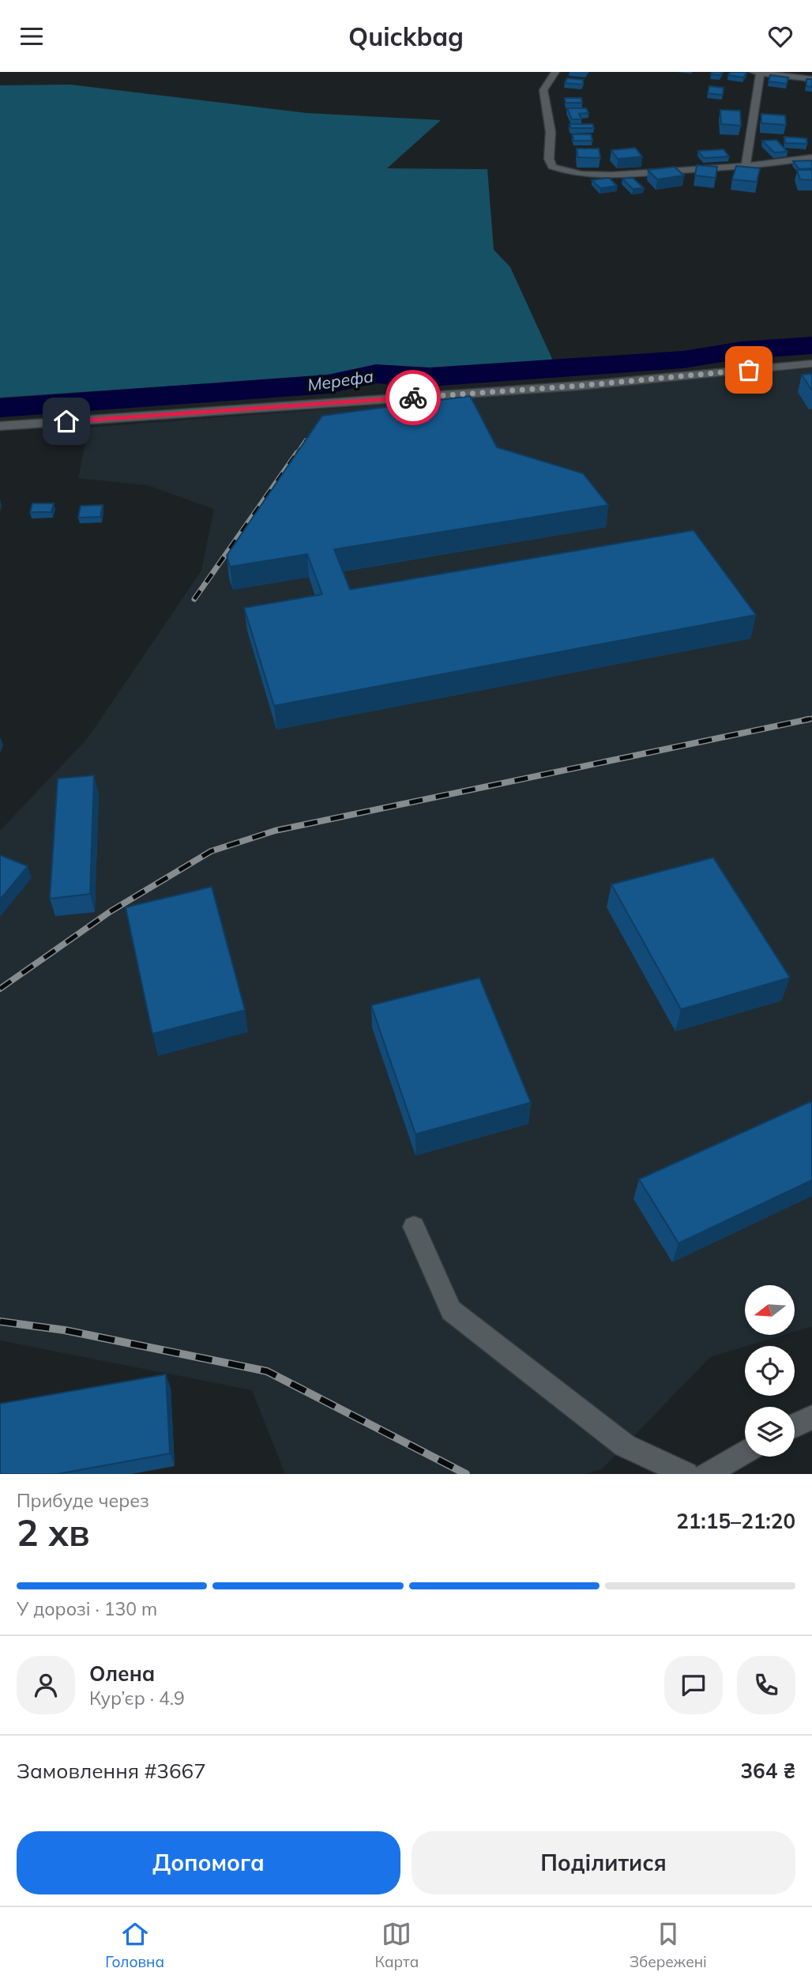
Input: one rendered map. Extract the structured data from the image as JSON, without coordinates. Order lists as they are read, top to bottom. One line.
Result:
{"water":["Мерефа"],"north":"left","page":{"header":"Quickbag","heading":["2 хв","Прибуде через","21:15–21:20"],"panel":["Олена","Кур’єр · 4.9","Замовлення #3667","364 ₴"],"bar":"У дорозі · 130 m","buttons":["Допомога","Поділитися"],"tabs":["Головна","Карта","Збережені"]}}
